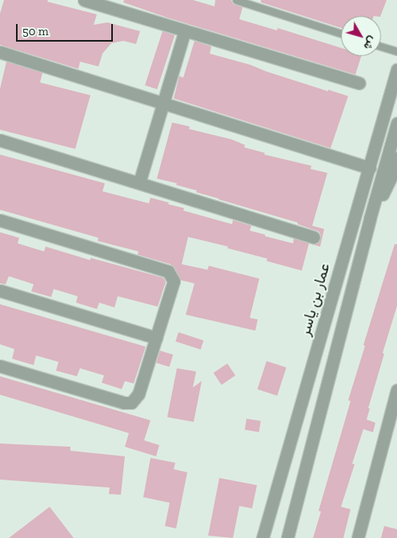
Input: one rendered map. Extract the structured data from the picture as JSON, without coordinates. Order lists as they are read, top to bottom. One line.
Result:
{"streets":{"street":["عمار بن ياسر"]},"scale_bar":"50 m","north":"bottom right"}
